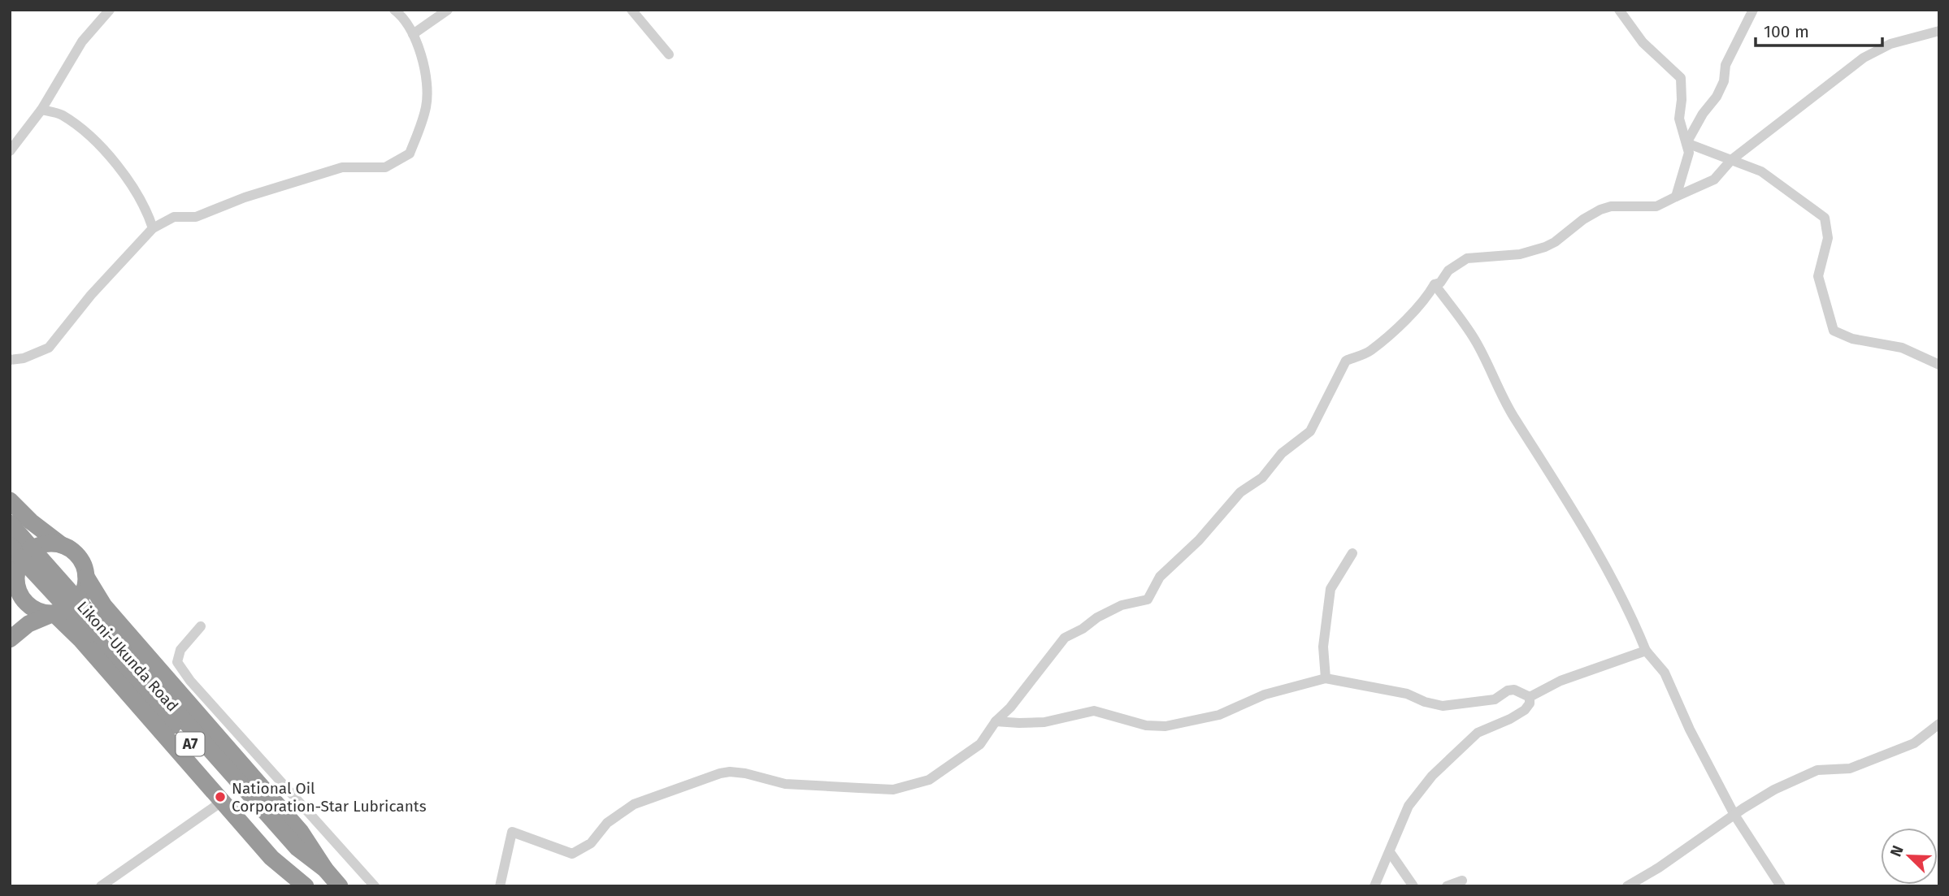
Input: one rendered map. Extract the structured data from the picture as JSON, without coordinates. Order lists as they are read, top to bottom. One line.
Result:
{"streets":{"highway":["Likoni-Ukunda Road","A7"]},"places":["National Oil Corporation-Star Lubricants"],"scale_bar":"100 m","north":"top left"}
